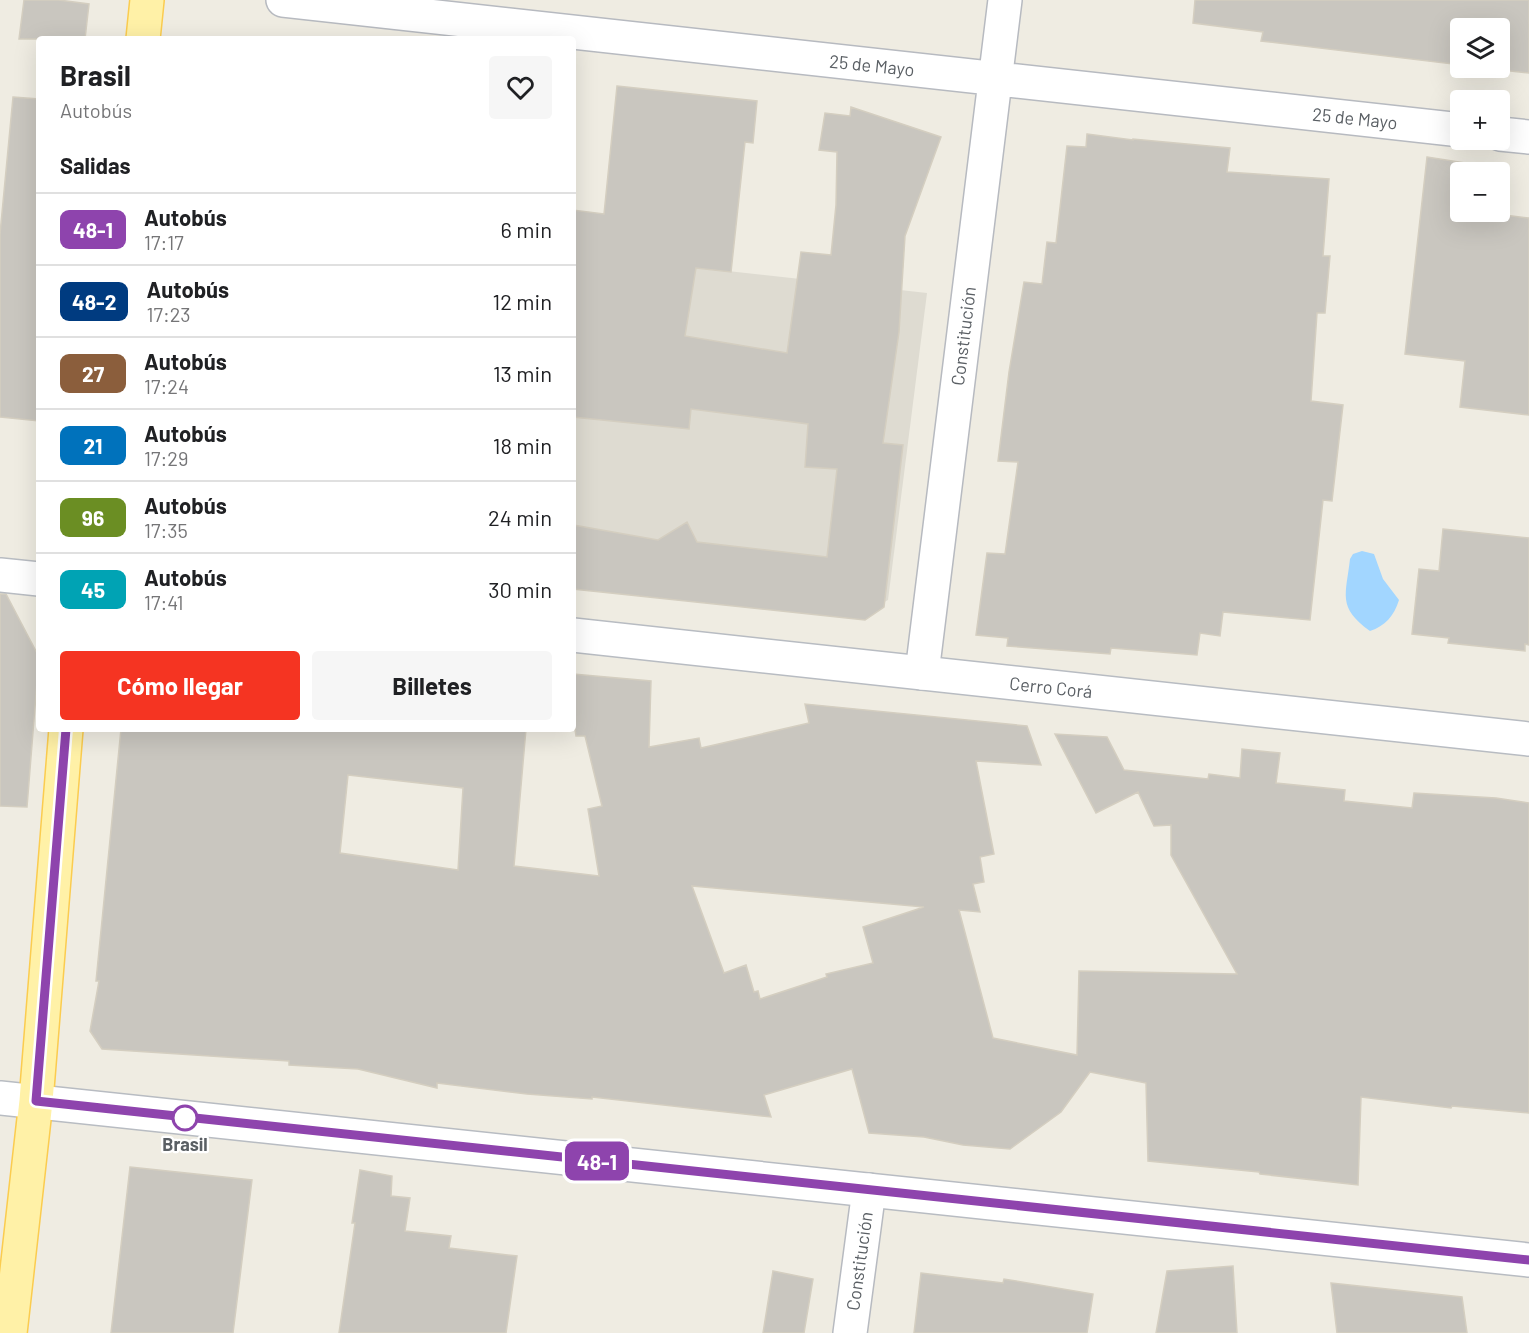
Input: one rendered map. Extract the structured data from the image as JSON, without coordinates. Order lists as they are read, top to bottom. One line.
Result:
{"streets":{"street":["25 de Mayo","Constitución","Cerro Corá"]},"crossings":[["25 de Mayo","Constitución"],["Constitución","Cerro Corá"]],"places":["Brasil"],"lines":["bus line 48-1"],"page":{"on_map":"48-1","map_buttons":["+","−"],"heading":[["Brasil","Autobús"],"Salidas"],"list":[{"mark":"48-1","name":"Autobús","note":"17:17","value":"6 min"},{"mark":"48-2","name":"Autobús","note":"17:23","value":"12 min"},{"mark":"27","name":"Autobús","note":"17:24","value":"13 min"},{"mark":"21","name":"Autobús","note":"17:29","value":"18 min"},{"mark":"96","name":"Autobús","note":"17:35","value":"24 min"},{"mark":"45","name":"Autobús","note":"17:41","value":"30 min"}],"buttons":["Cómo llegar","Billetes"]}}
